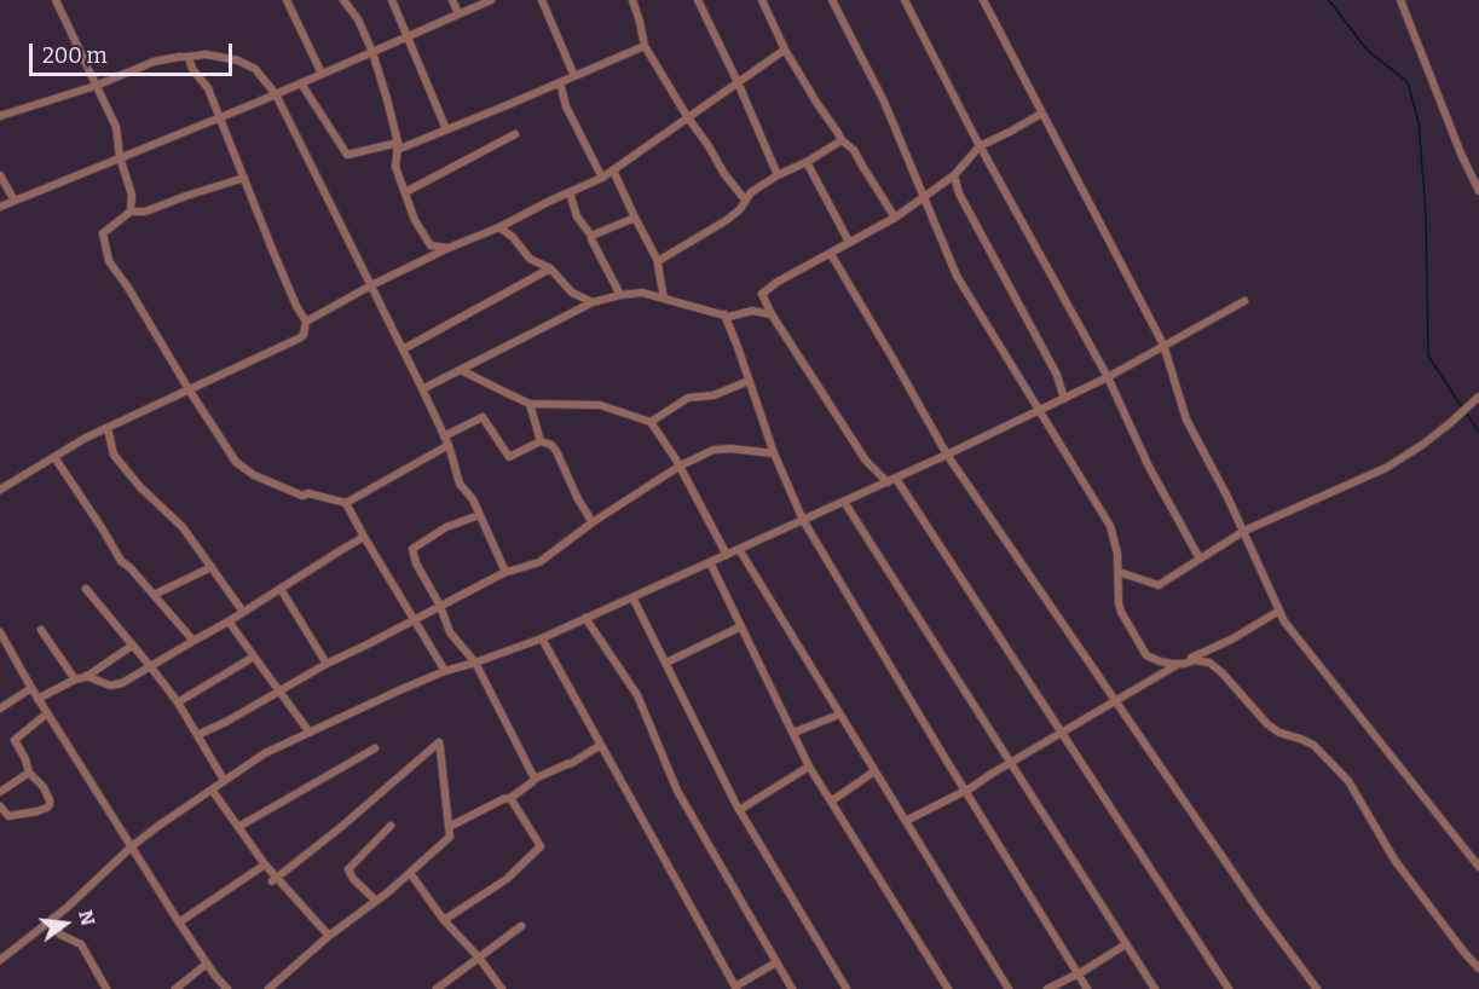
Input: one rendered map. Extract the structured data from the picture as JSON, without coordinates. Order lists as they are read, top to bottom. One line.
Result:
{"scale_bar":"200 m","north":"right"}
